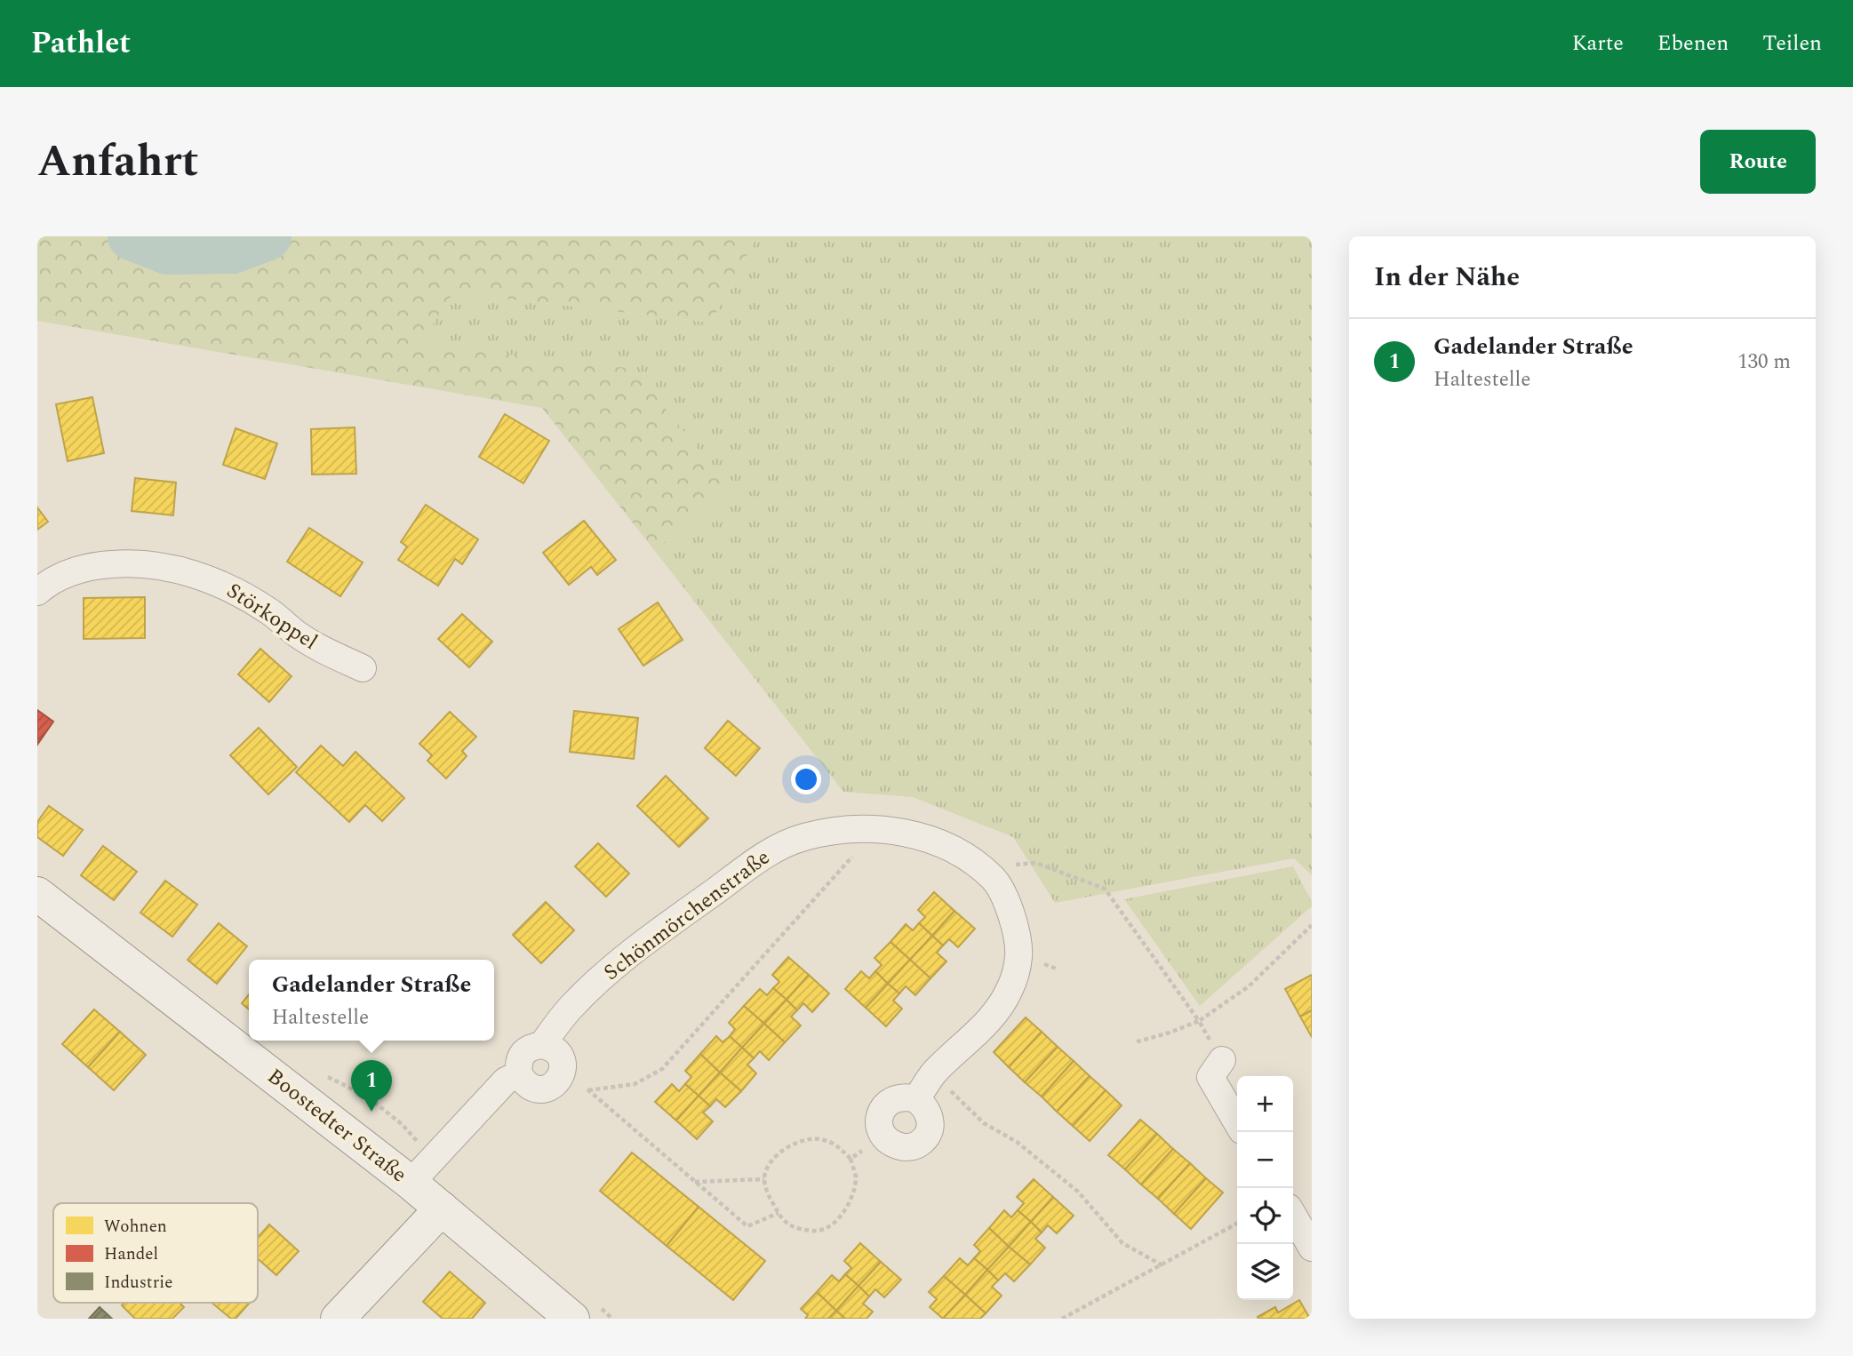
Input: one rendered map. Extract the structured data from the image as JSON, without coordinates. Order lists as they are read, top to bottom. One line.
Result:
{"streets":{"street":["Störkoppel","Schönmörchenstraße","Boostedter Straße"]},"legend":["Wohnen","Handel","Industrie"],"page":{"header":"Pathlet","nav":["Karte","Ebenen","Teilen"],"title":"Anfahrt","buttons":"Route","heading":"In der Nähe","list":[{"mark":"1","name":"Gadelander Straße","note":"Haltestelle","value":"130 m"}],"popup":["Gadelander Straße","Haltestelle"],"pins":"1","map_buttons":["+","−"]}}
